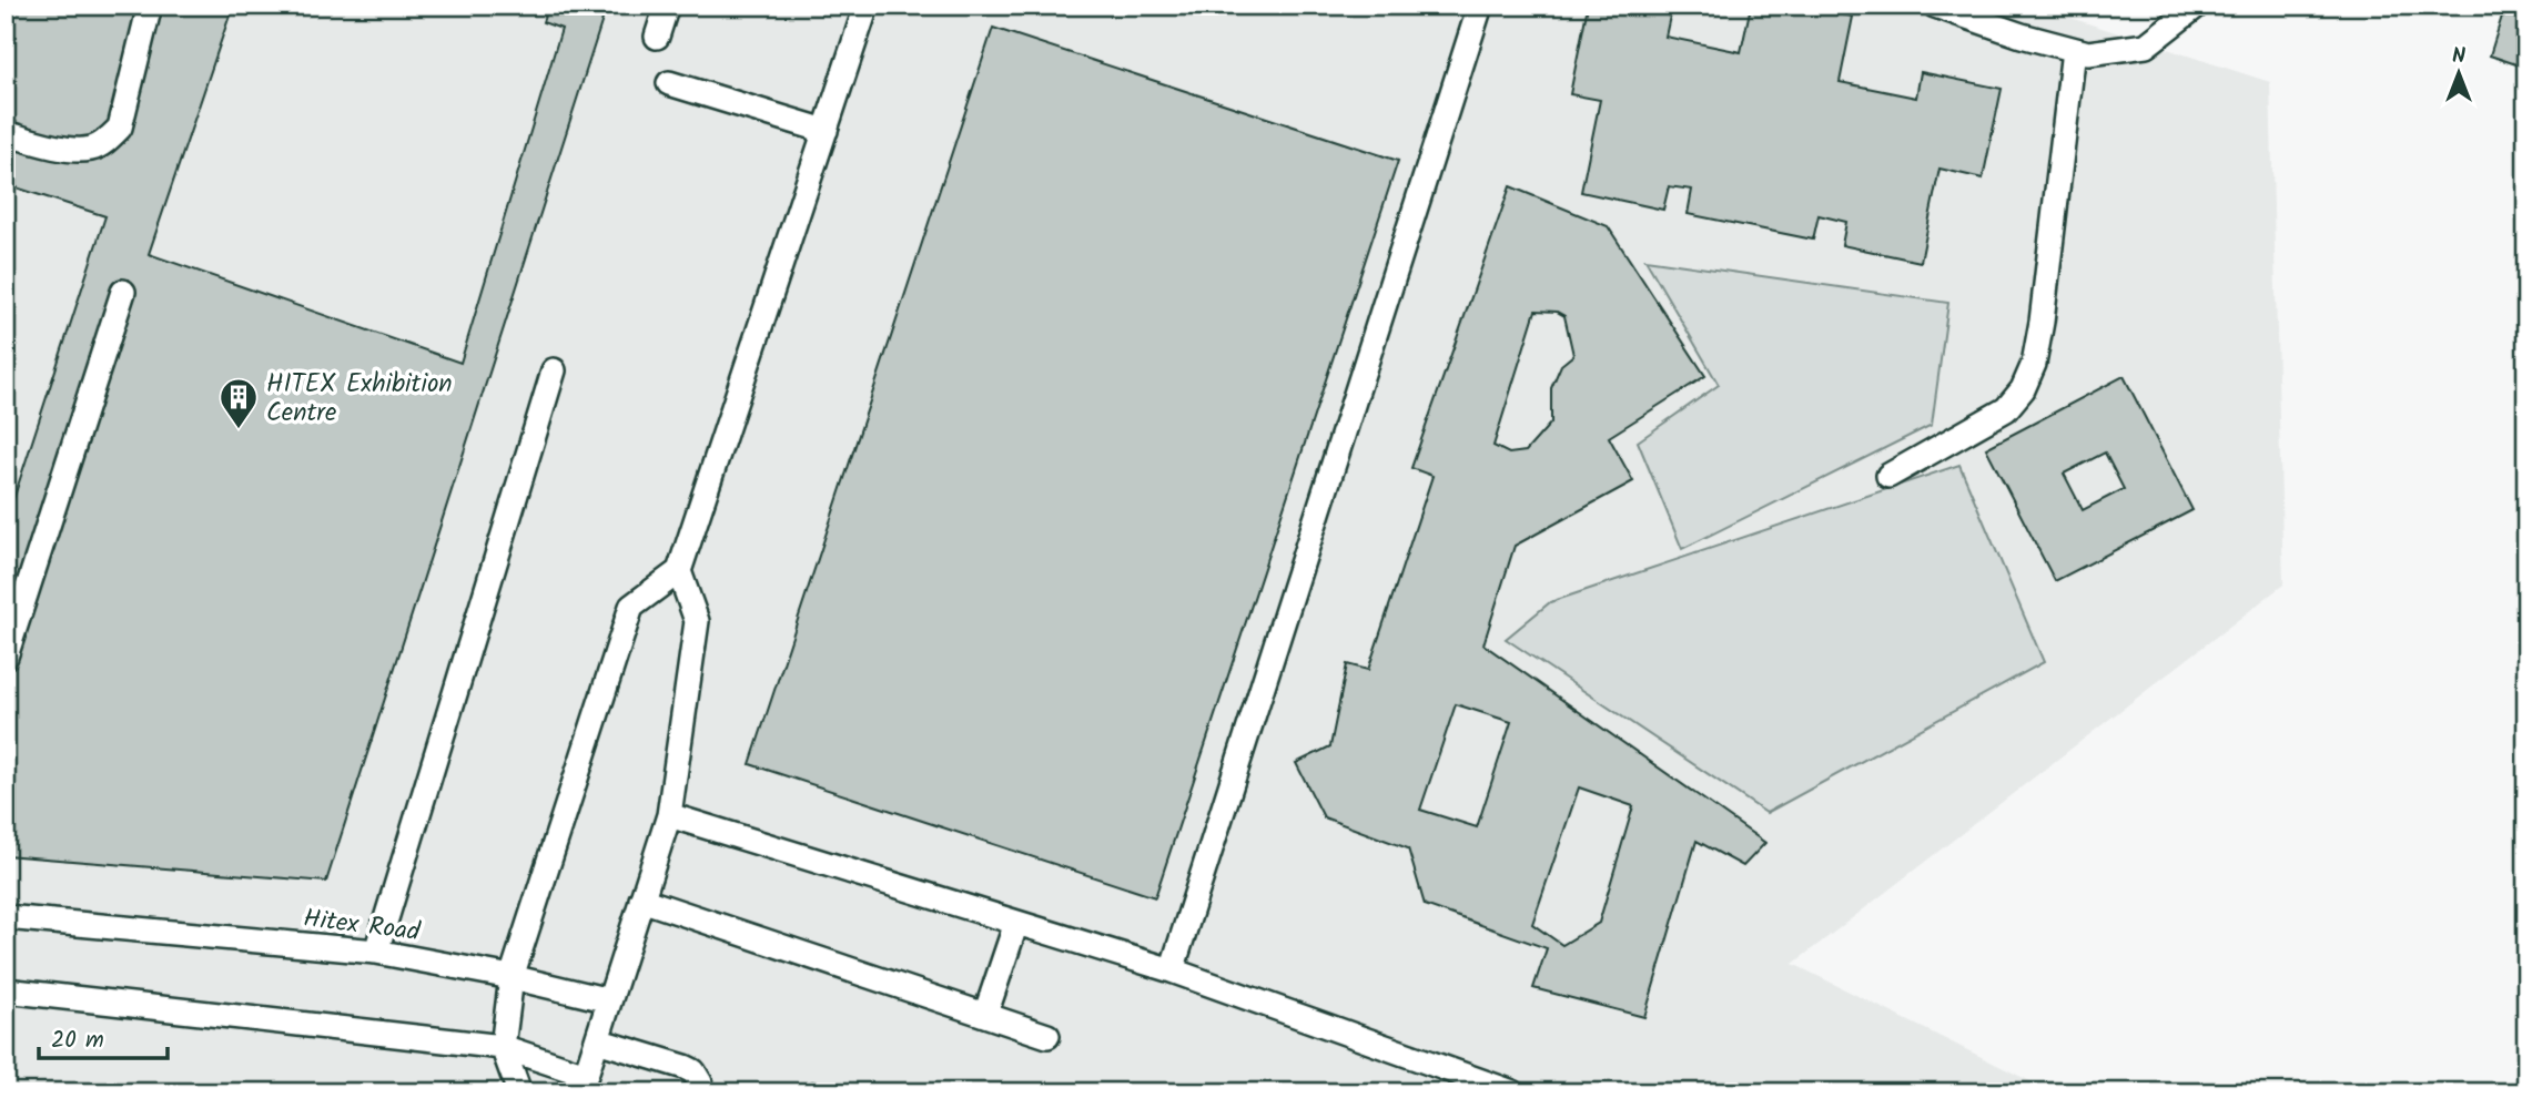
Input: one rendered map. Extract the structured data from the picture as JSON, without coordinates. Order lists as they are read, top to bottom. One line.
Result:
{"streets":{"lane":["Hitex Road"]},"places":{"building":["HITEX Exhibition Centre"]},"scale_bar":"20 m","north":"top"}
